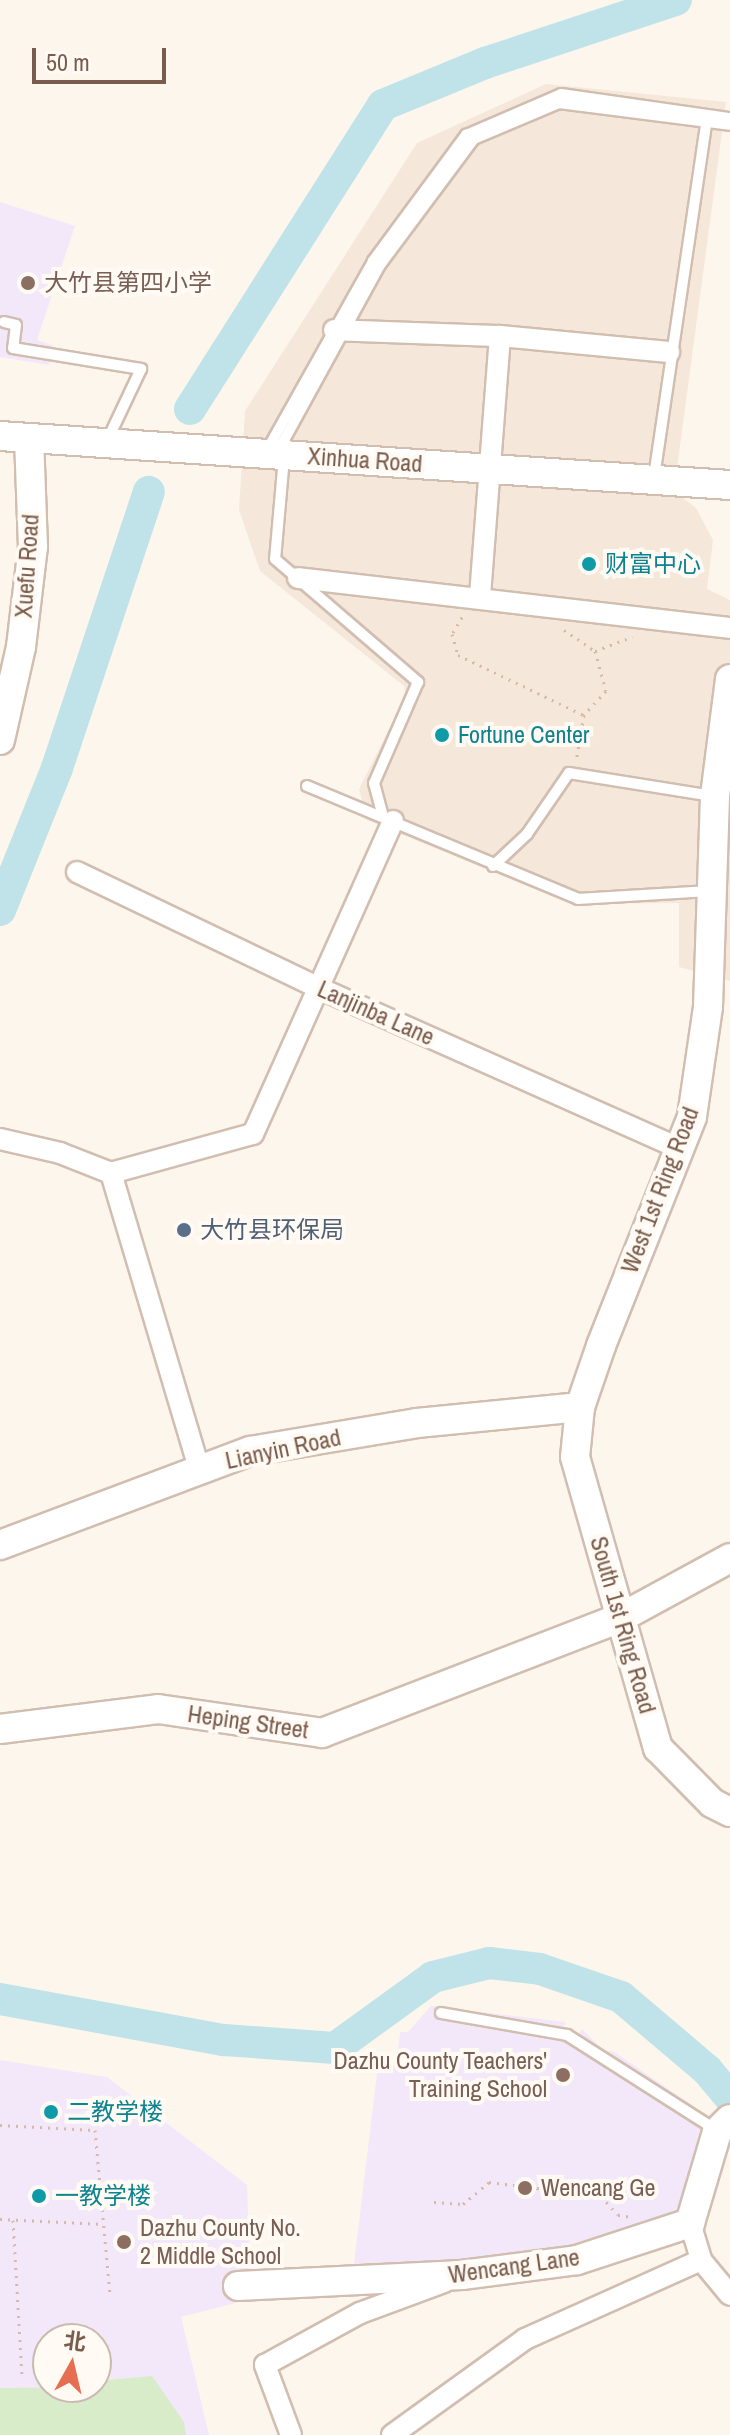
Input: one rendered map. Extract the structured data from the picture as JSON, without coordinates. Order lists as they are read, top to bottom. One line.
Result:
{"streets":{"street":["Xinhua Road","Xuefu Road","Lanjinba Lane","West 1st Ring Road","Lianyin Road","South 1st Ring Road","Heping Street","Wencang Lane"]},"crossings":[["Xinhua Road","Xuefu Road"],["Lanjinba Lane","West 1st Ring Road"],["West 1st Ring Road","Lianyin Road"],["West 1st Ring Road","South 1st Ring Road"],["Lianyin Road","South 1st Ring Road"],["South 1st Ring Road","Heping Street"]],"places":["大竹县第四小学","财富中心","Fortune Center","大竹县环保局","Dazhu County Teachers' Training School","二教学楼","Wencang Ge","一教学楼","Dazhu County No. 2 Middle School"],"scale_bar":"50 m","north":"top"}
